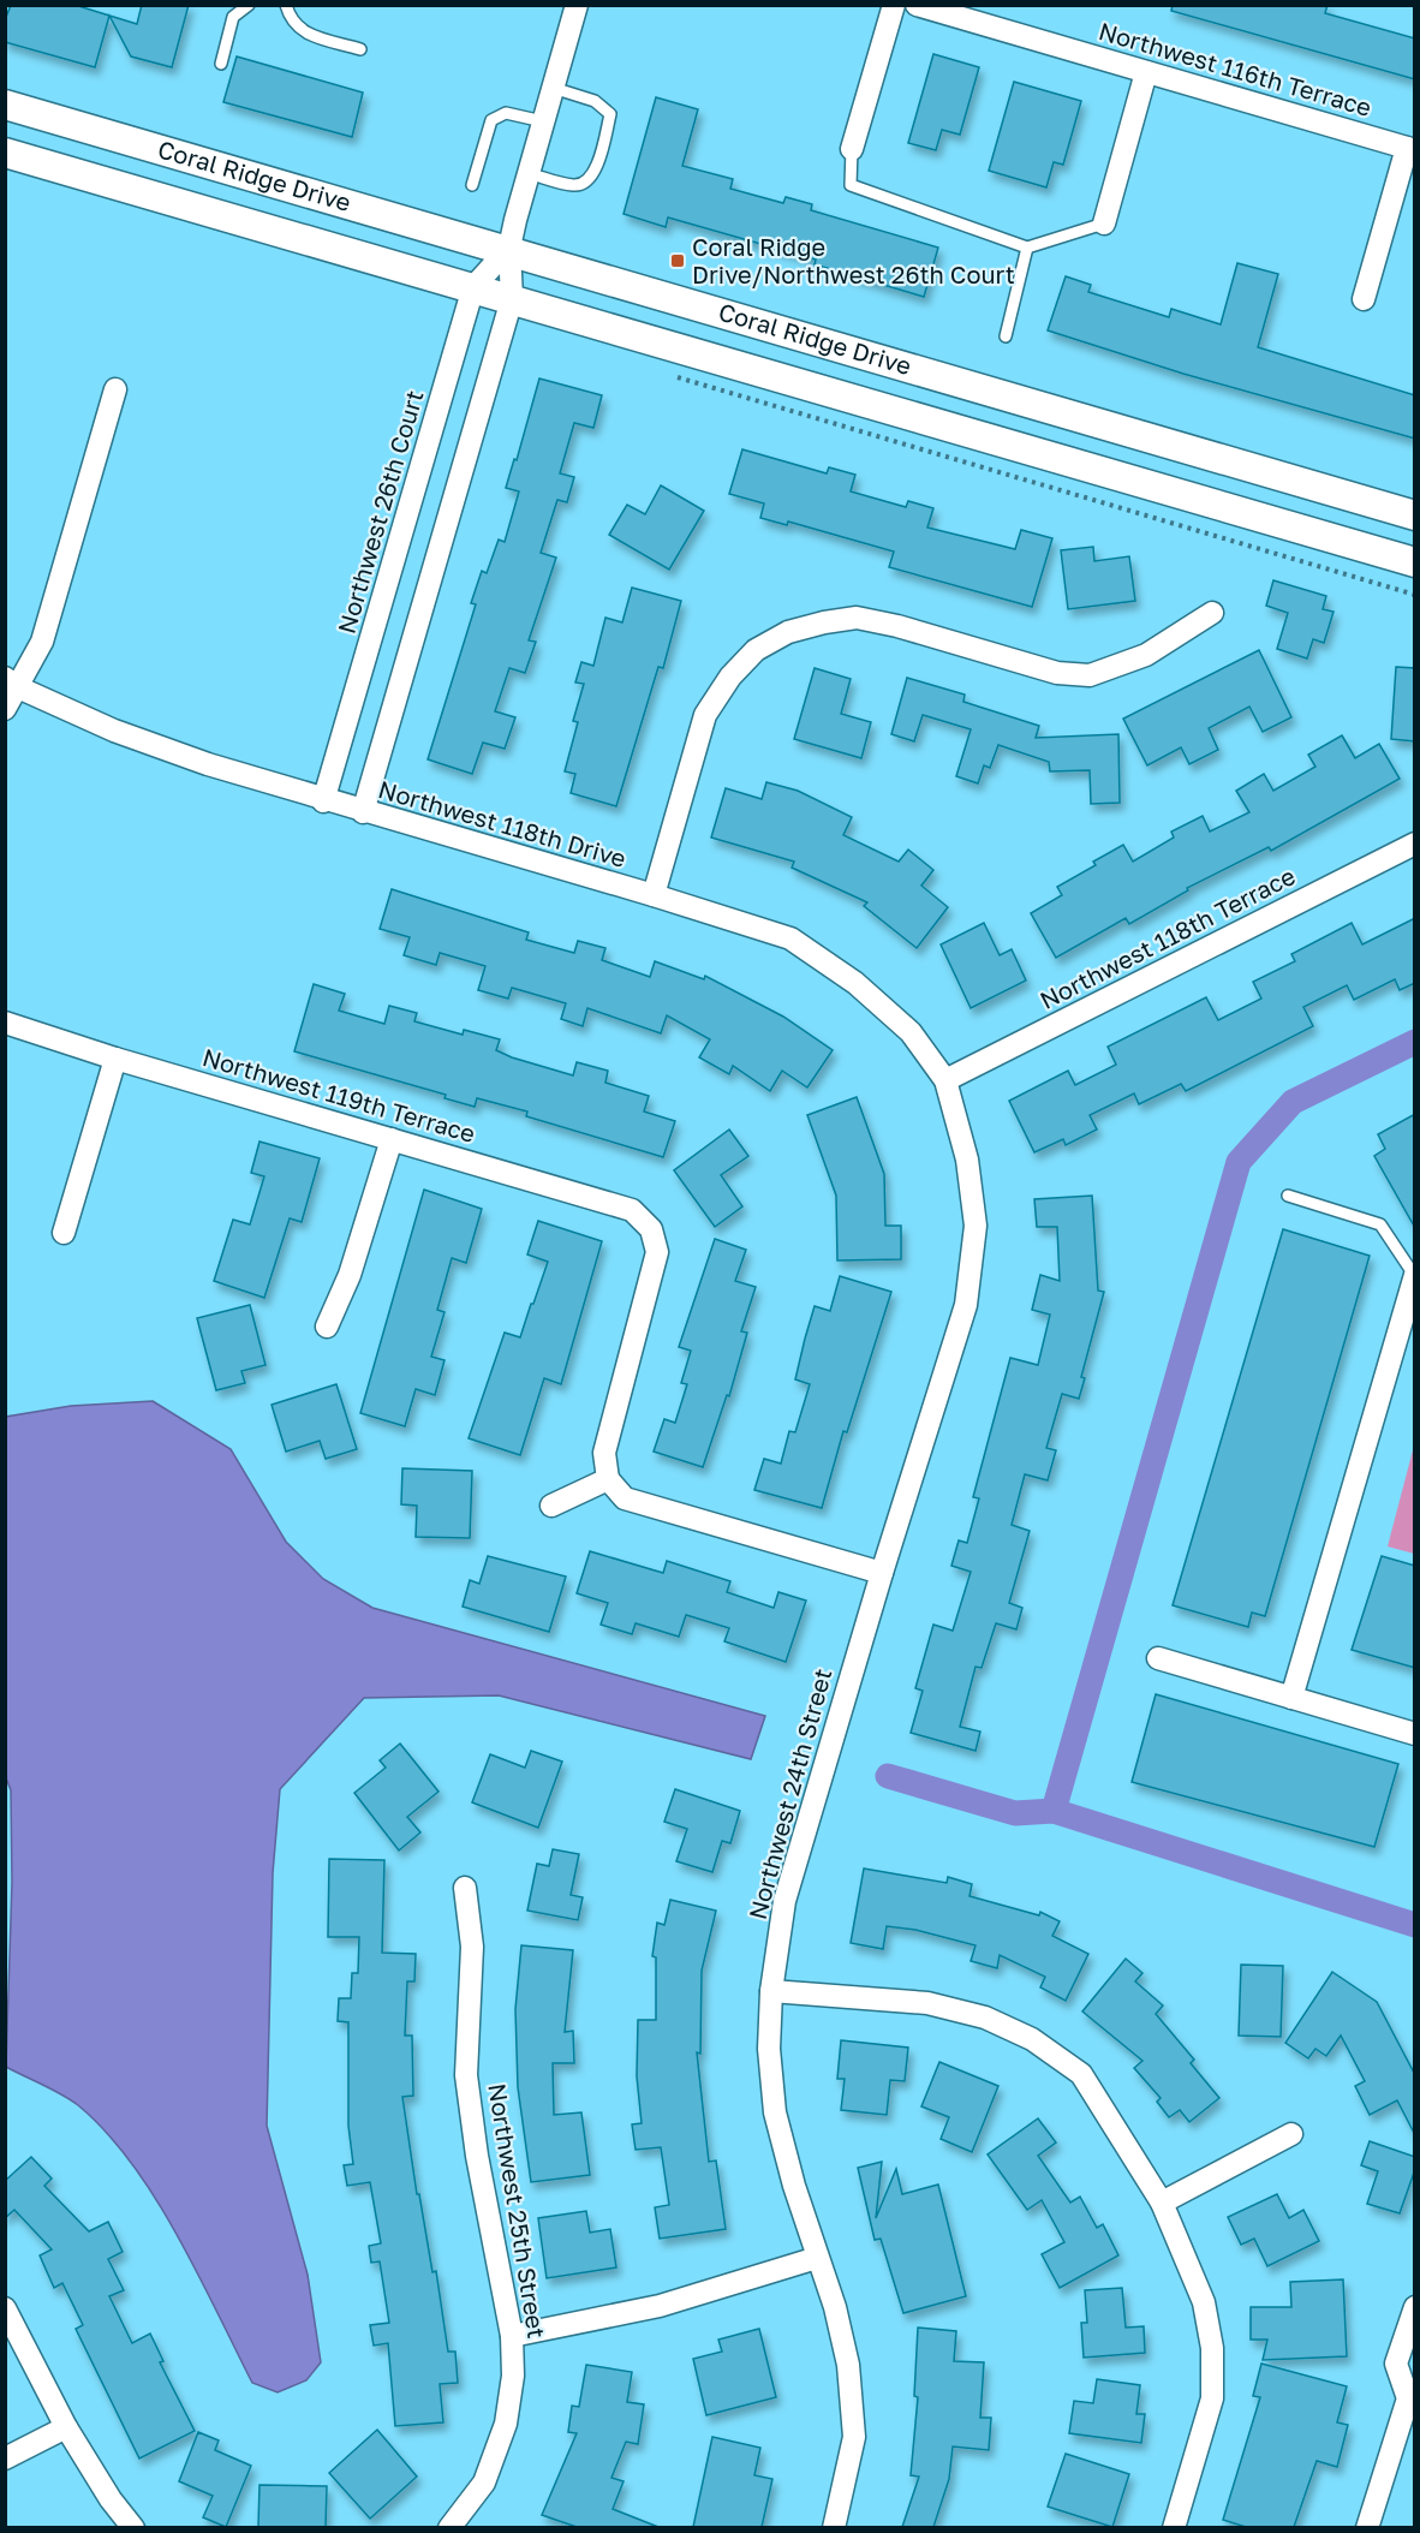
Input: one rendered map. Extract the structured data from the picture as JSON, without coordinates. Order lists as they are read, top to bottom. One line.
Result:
{"streets":{"main road":["Coral Ridge Drive"],"street":["Northwest 116th Terrace","Northwest 26th Court","Northwest 118th Drive","Northwest 118th Terrace","Northwest 119th Terrace","Northwest 24th Street","Northwest 25th Street"]},"crossings":[["Coral Ridge Drive","Northwest 26th Court"],["Northwest 26th Court","Northwest 118th Drive"],["Northwest 118th Drive","Northwest 118th Terrace"],["Northwest 118th Drive","Northwest 24th Street"],["Northwest 118th Terrace","Northwest 24th Street"]],"places":{"transit":["Coral Ridge Drive/Northwest 26th Court"]}}
